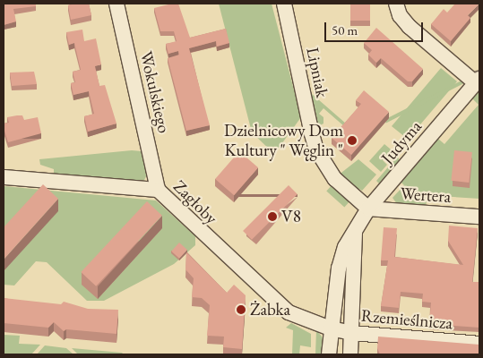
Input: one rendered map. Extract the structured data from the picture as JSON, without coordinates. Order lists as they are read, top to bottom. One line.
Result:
{"streets":{"street":["Lipniak","Wokulskiego","Judyma","Wertera","Zagłoby","Rzemieślnicza"]},"crossings":[["Lipniak","Judyma"],["Lipniak","Wertera"],["Wokulskiego","Zagłoby"],["Judyma","Wertera"],["Judyma","Zagłoby"],["Judyma","Rzemieślnicza"],["Zagłoby","Rzemieślnicza"]],"places":["Dzielnicowy Dom Kultury \" Węglin \"","V8","Żabka"],"scale_bar":"50 m"}
